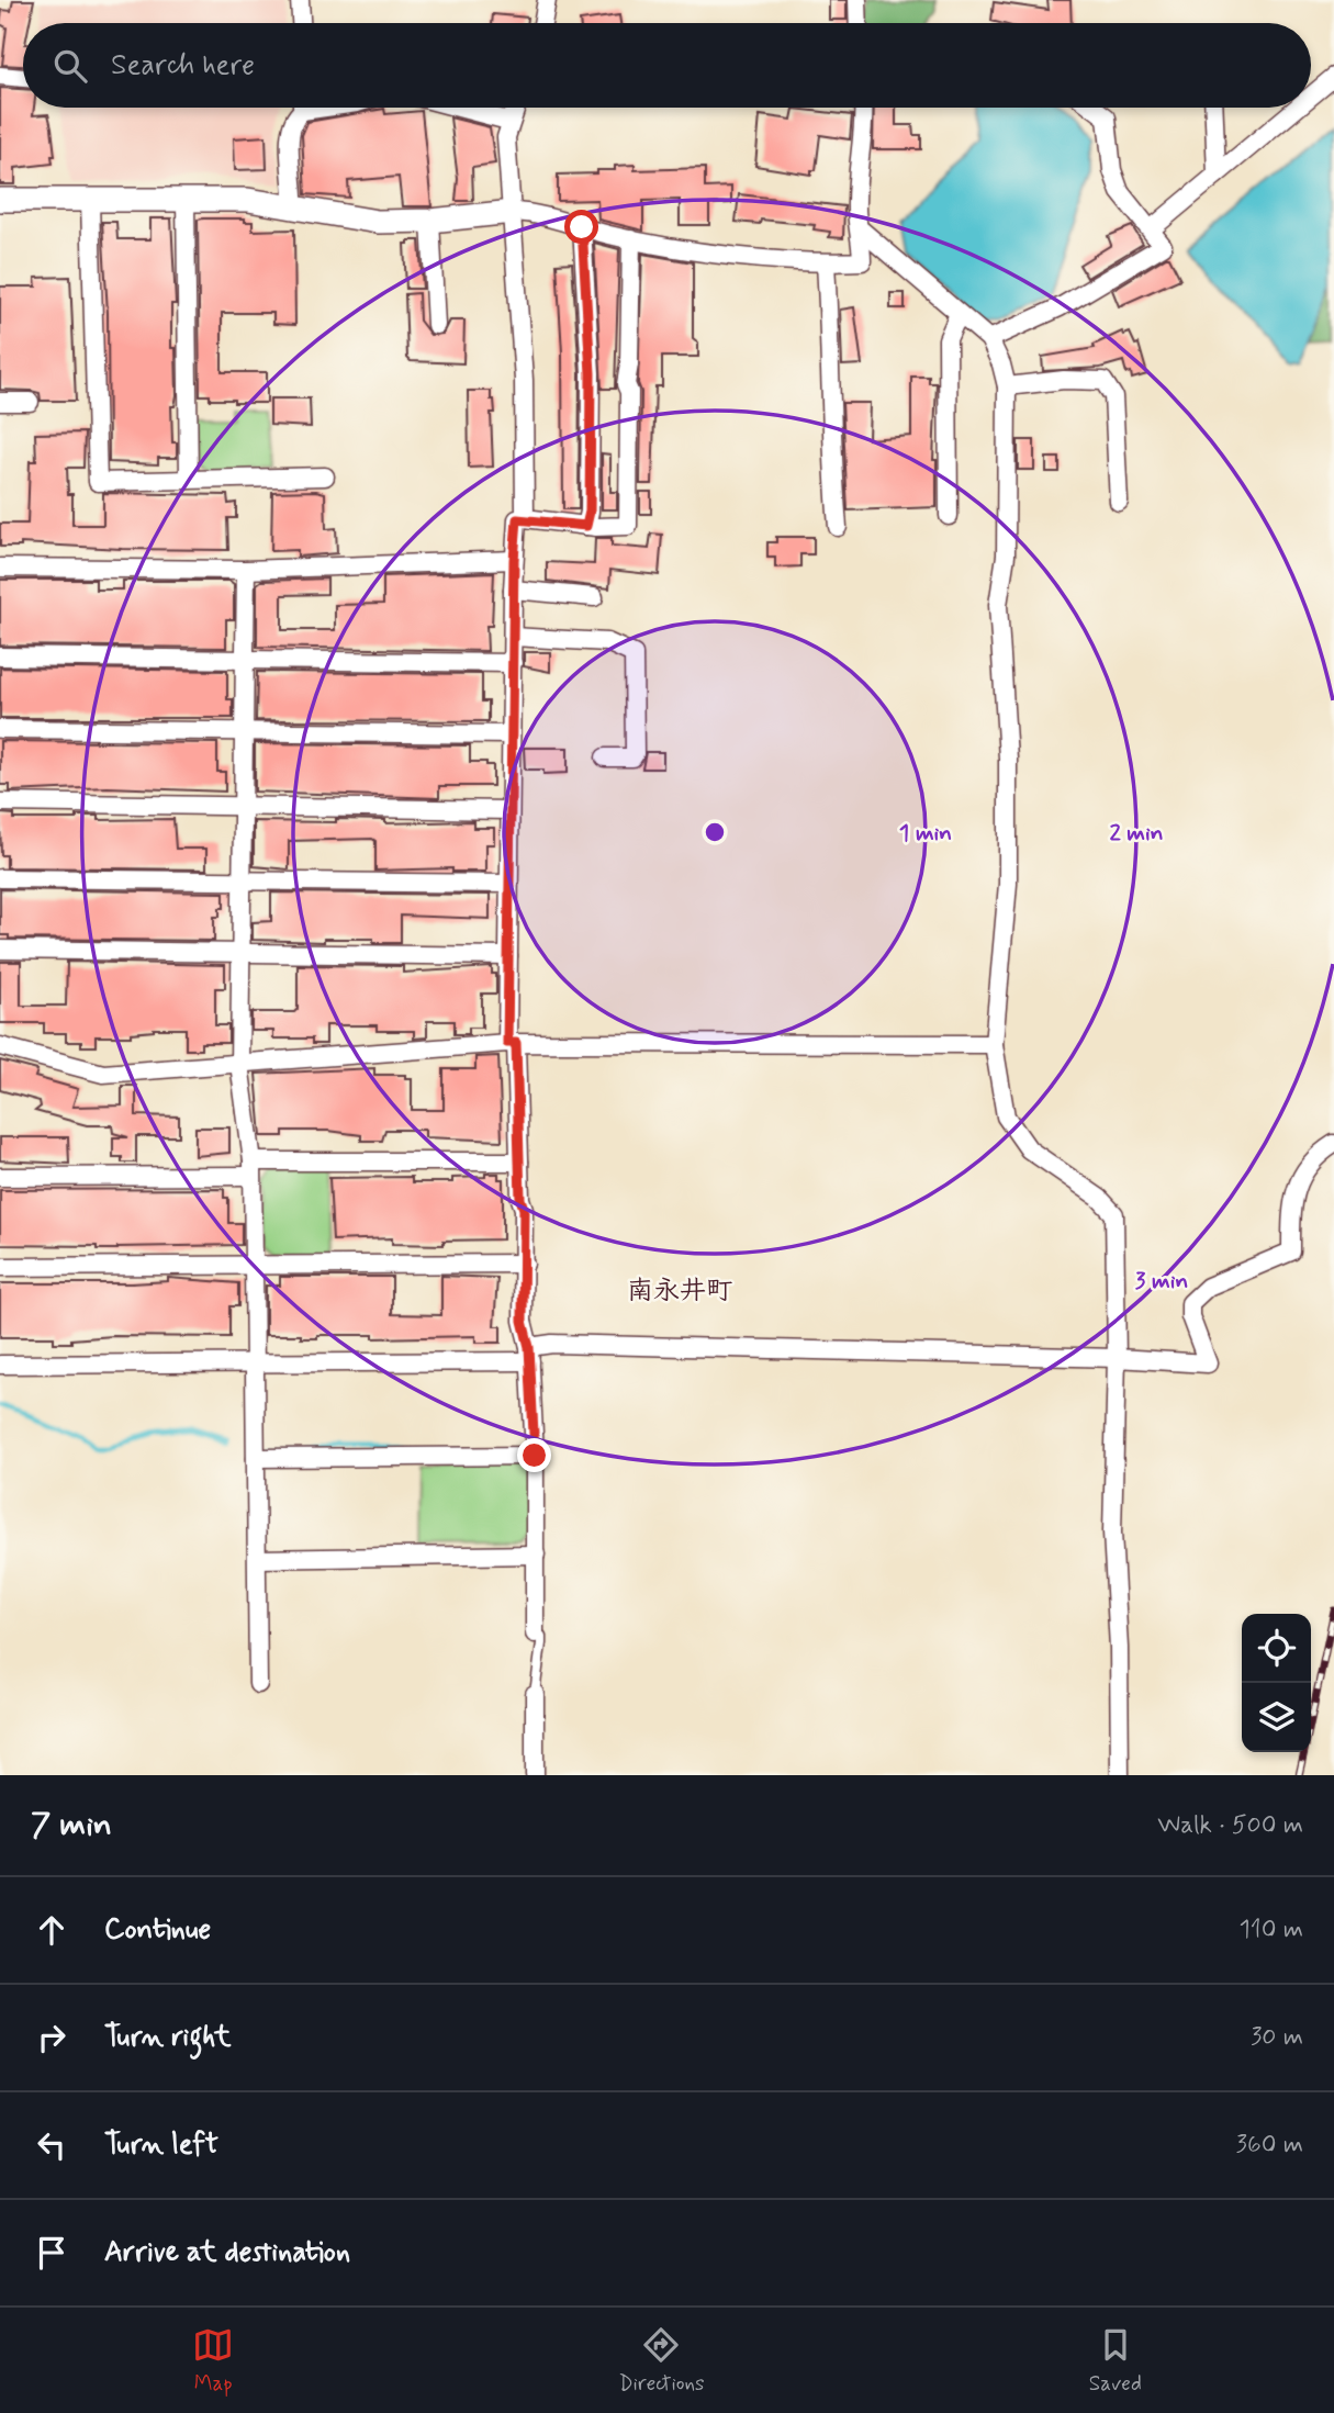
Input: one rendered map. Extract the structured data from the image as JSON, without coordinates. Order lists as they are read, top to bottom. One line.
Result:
{"districts":["南永井町"],"page":{"search":"Search here","heading":["7 min","Walk · 500 m"],"list":[["Continue","110 m"],["Turn right","30 m"],["Turn left","360 m"],"Arrive at destination"],"nav":["Map","Directions","Saved"]},"rings":["1 min","2 min","3 min"]}
